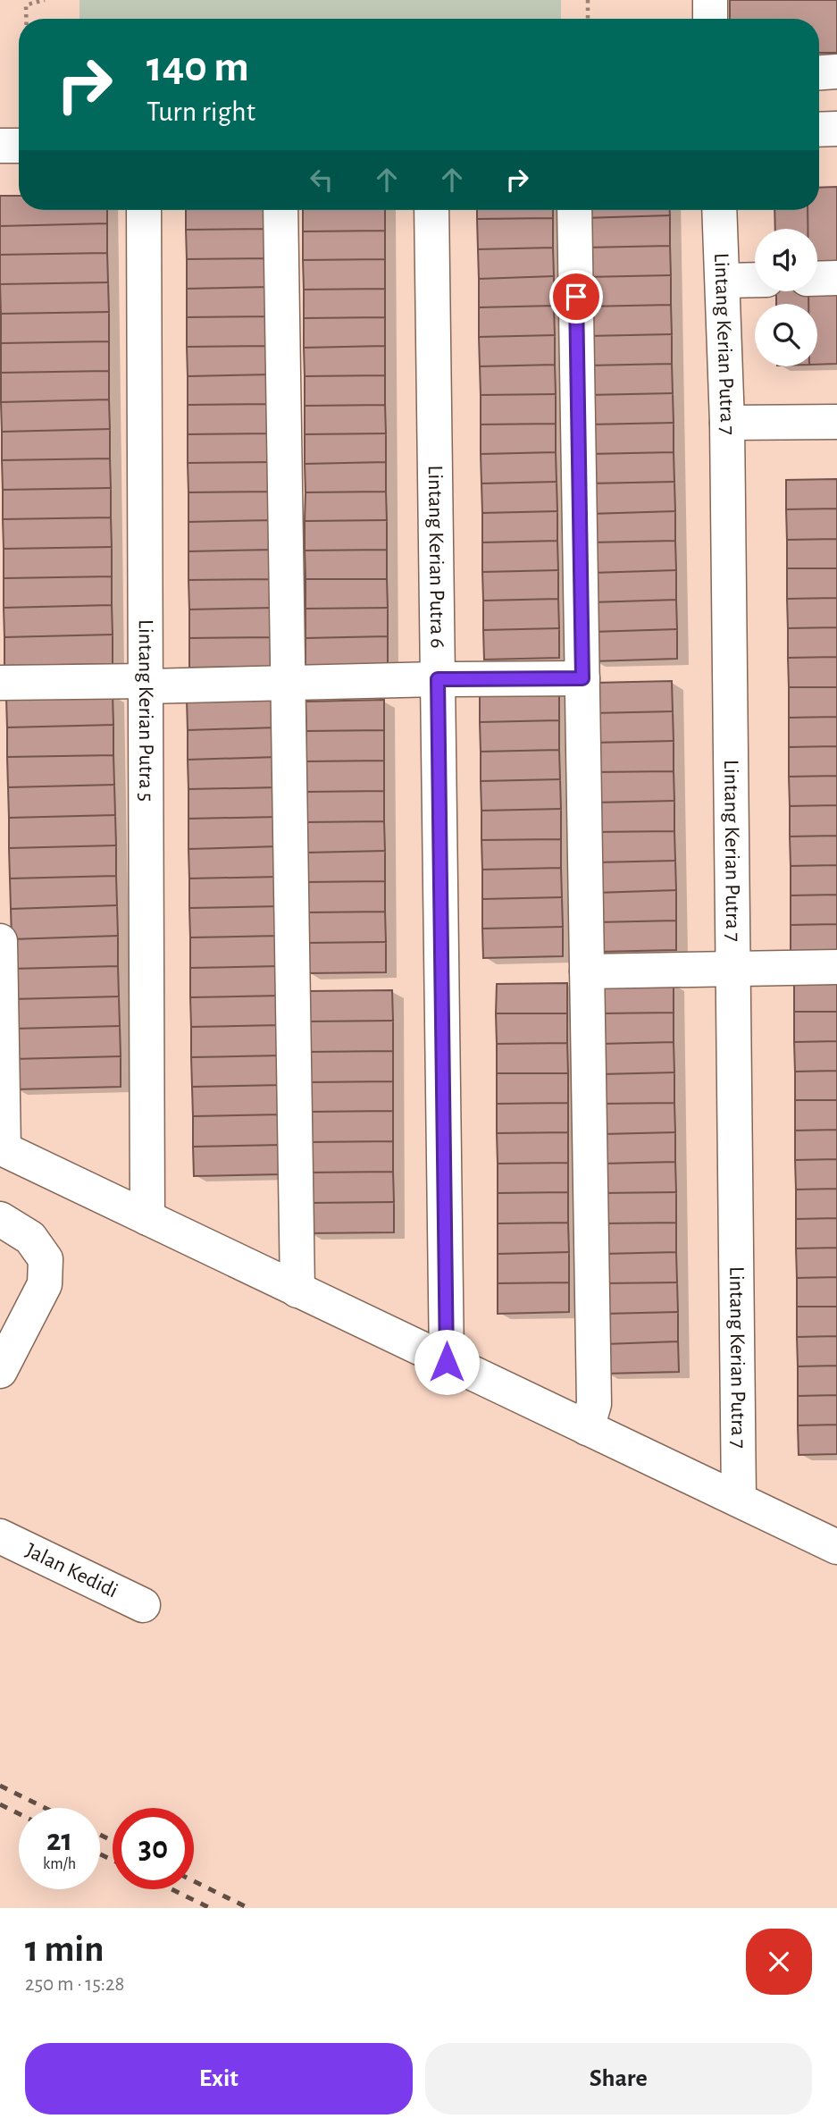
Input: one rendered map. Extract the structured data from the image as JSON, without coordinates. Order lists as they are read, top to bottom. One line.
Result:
{"streets":{"street":["Lintang Kerian Putra 7","Lintang Kerian Putra 6","Lintang Kerian Putra 5","Jalan Kedidi"]},"page":{"turn":["140 m","Turn right"],"speed":"21 km/h","limit":"30","heading":["1 min","250 m · 15:28"],"buttons":["Exit","Share"]}}
